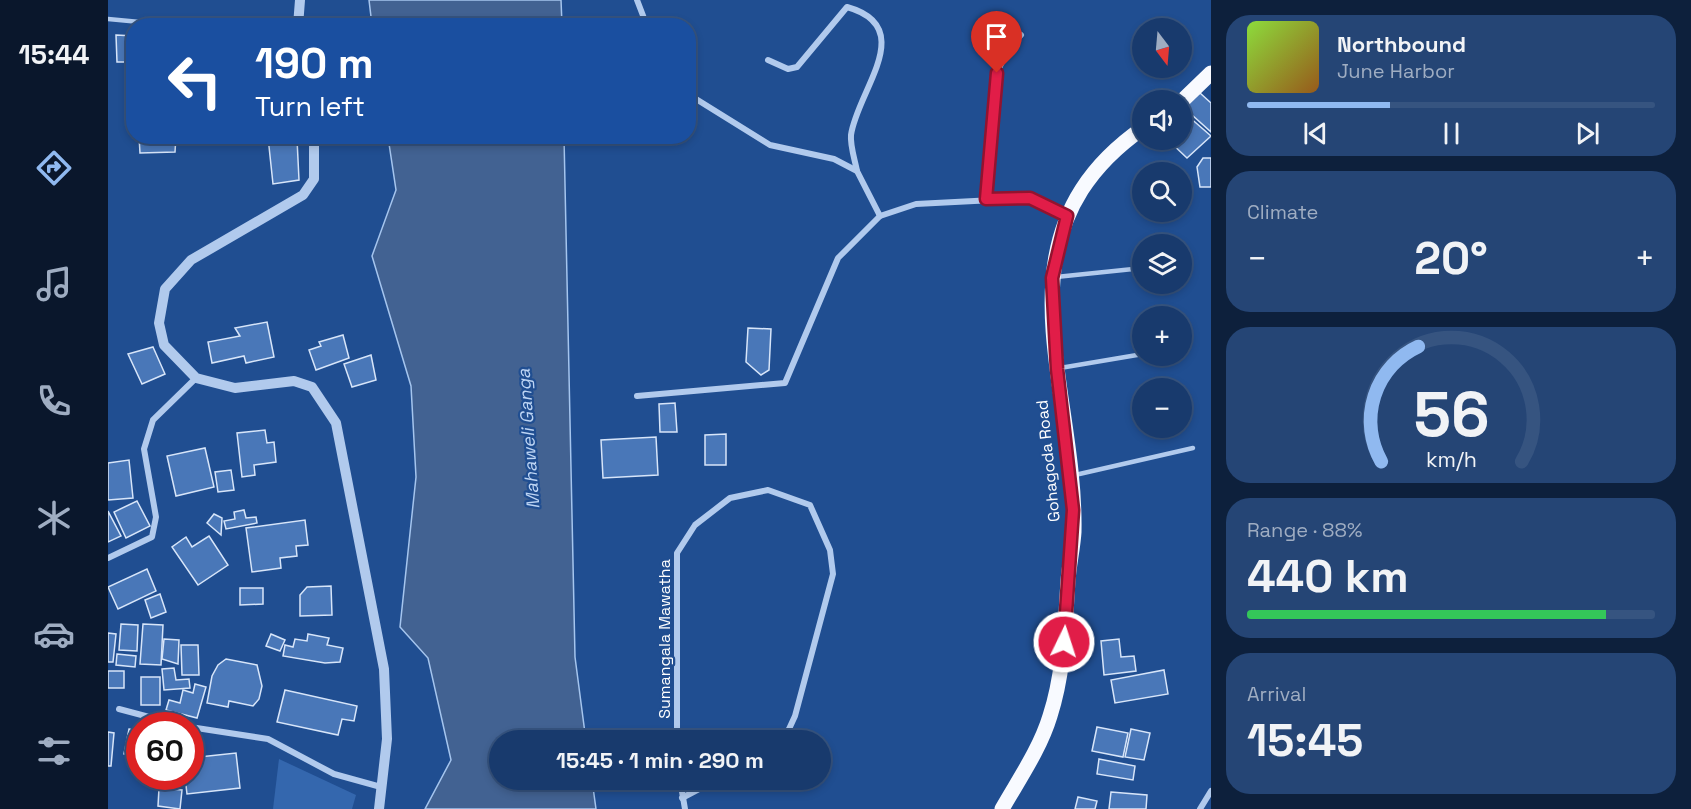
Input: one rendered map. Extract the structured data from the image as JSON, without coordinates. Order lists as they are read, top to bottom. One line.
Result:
{"streets":{"main road":["Gohagoda Road"],"street":["Sumangala Mawatha"]},"water":["Mahaweli Ganga"],"north":"bottom","page":{"tabs":"15:44","map_buttons":["+","−"],"turn":["190 m","Turn left"],"song":["Northbound","June Harbor"],"tile":["Climate",["Range · 88%","440 km"],["Arrival","15:45"]],"heat":["−","20°","+"],"limit":"60","trip":"15:45 · 1 min · 290 m","gauge":["56","km/h"]}}
